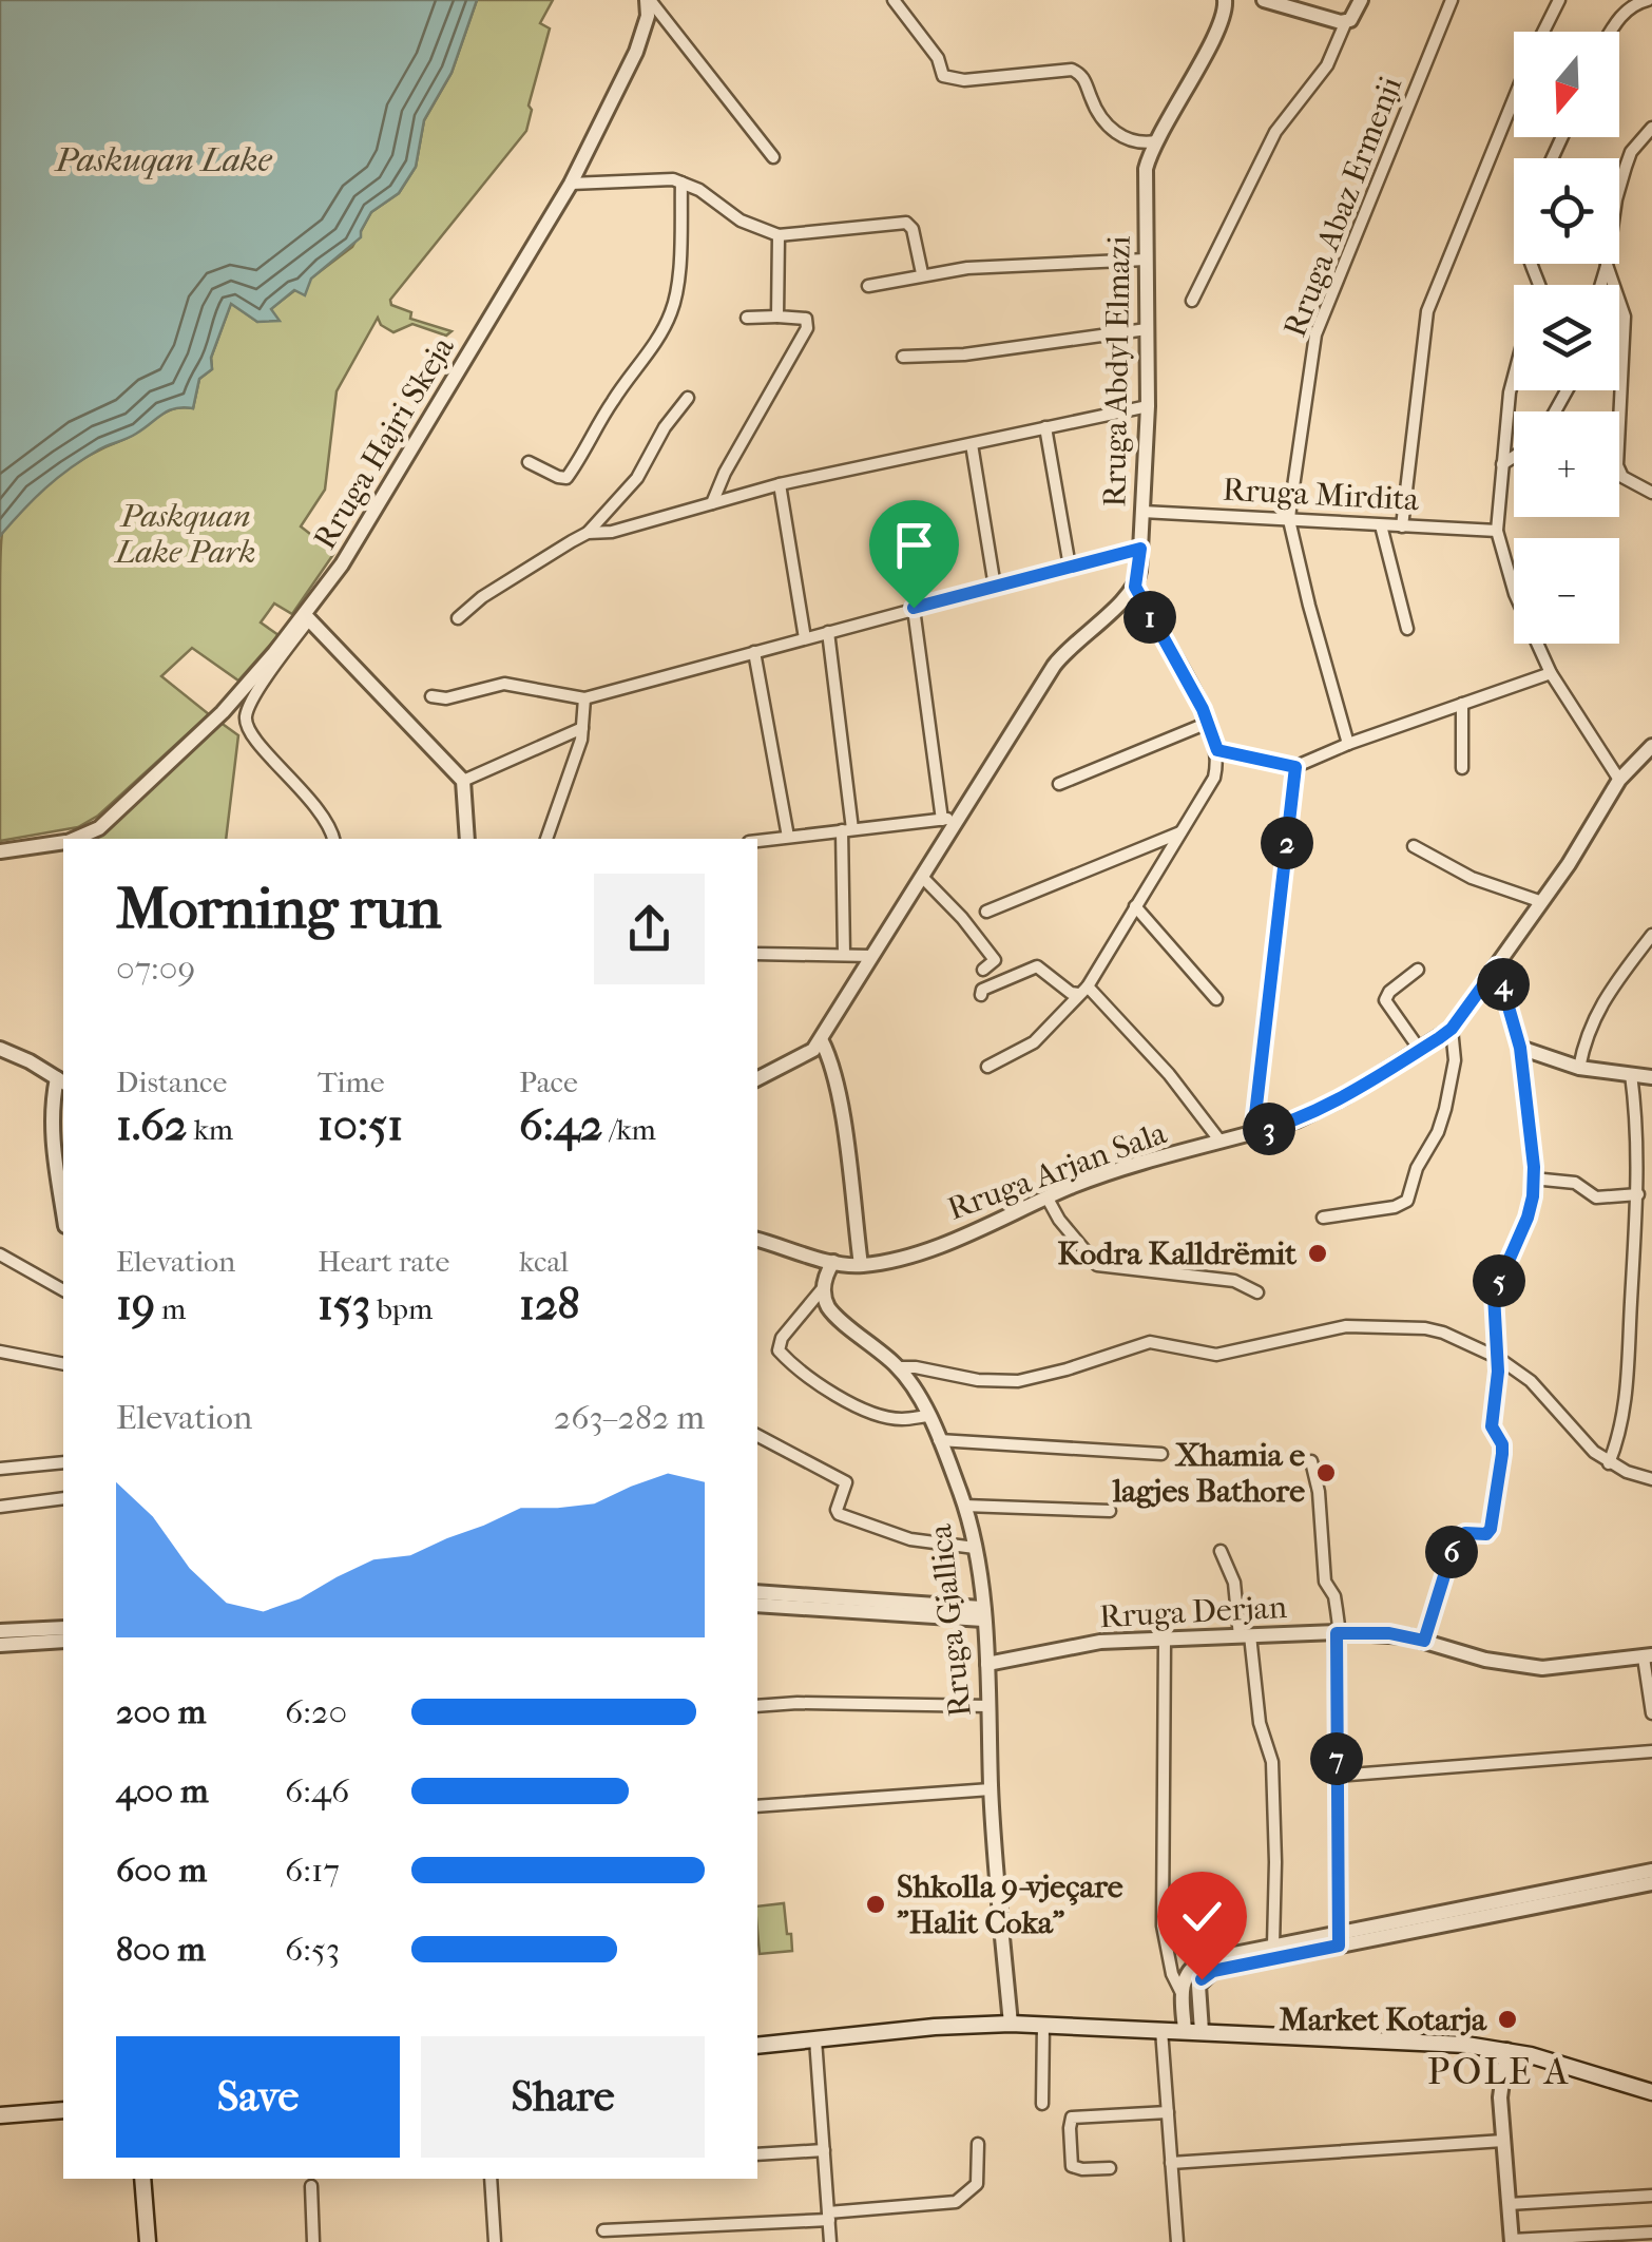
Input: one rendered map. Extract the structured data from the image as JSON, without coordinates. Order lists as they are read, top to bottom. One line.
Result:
{"streets":{"street":["Rruga Abaz Ermenji","Rruga Abdyl Elmazi","Rruga Hajri Skeja","Rruga Mirdita","Rruga Arjan Sala","Rruga Derjan","Rruga Gjallica"]},"crossings":[["Rruga Abaz Ermenji","Rruga Mirdita"],["Rruga Abdyl Elmazi","Rruga Mirdita"],["Rruga Derjan","Rruga Gjallica"]],"districts":["POLE A"],"water":["Paskuqan Lake"],"parks":["Paskquan Lake Park"],"places":["Kodra Kalldrëmit","Xhamia e lagjes Bathore","Shkolla 9-vjeçare \"Halit Coka\"","Market Kotarja"],"north":"bottom","page":{"map_buttons":["+","−"],"pins":["1","2","4","3","5","6","7"],"heading":["Morning run","07:09"],"stats":[["Distance","1.62 km"],["Time","10:51"],["Pace","6:42 /km"],["Elevation","19 m"],["Heart rate","153 bpm"],["kcal","128"]],"chart":["Elevation","263–282 m"],"list":[{"name":"200 m","note":"6:20"},{"name":"400 m","note":"6:46"},{"name":"600 m","note":"6:17"},{"name":"800 m","note":"6:53"}],"buttons":["Save","Share"]}}
